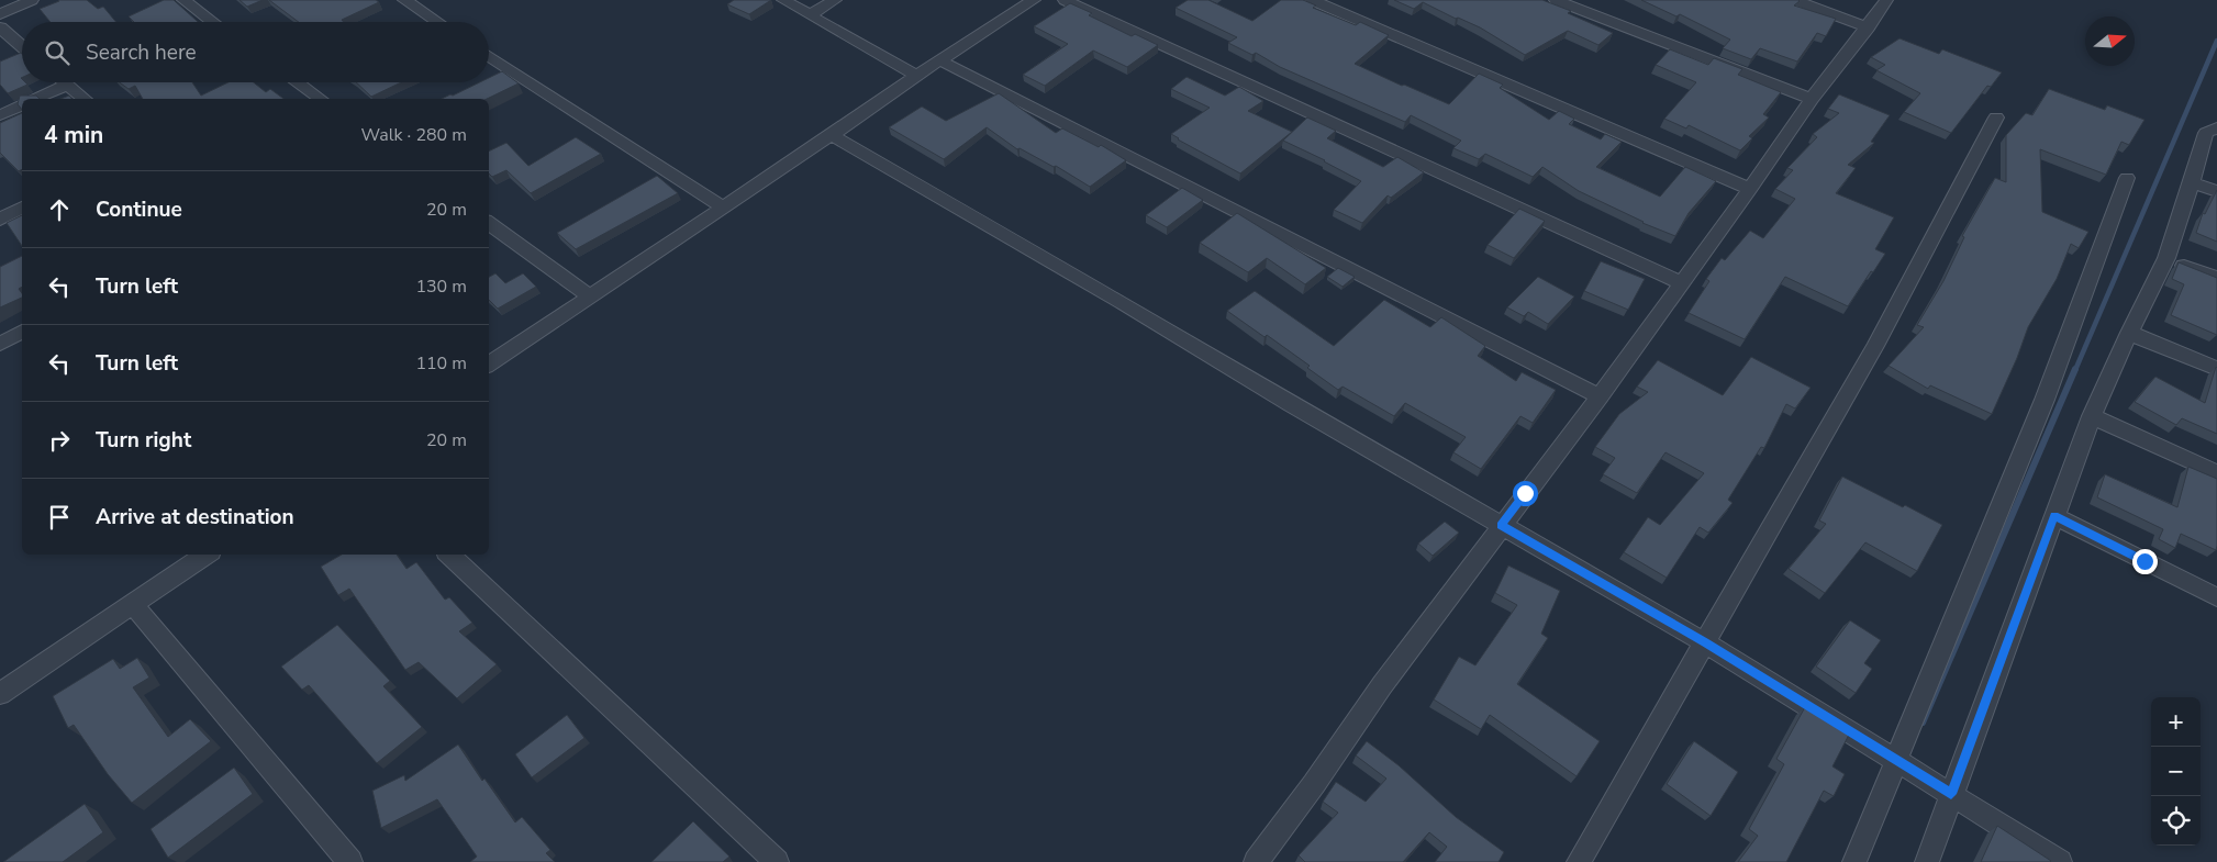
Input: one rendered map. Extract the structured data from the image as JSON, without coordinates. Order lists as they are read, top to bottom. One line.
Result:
{"north":"right","page":{"search":"Search here","heading":["4 min","Walk · 280 m"],"list":[["Continue","20 m"],["Turn left","130 m"],["Turn left","110 m"],["Turn right","20 m"],"Arrive at destination"],"map_buttons":["+","−"]}}
